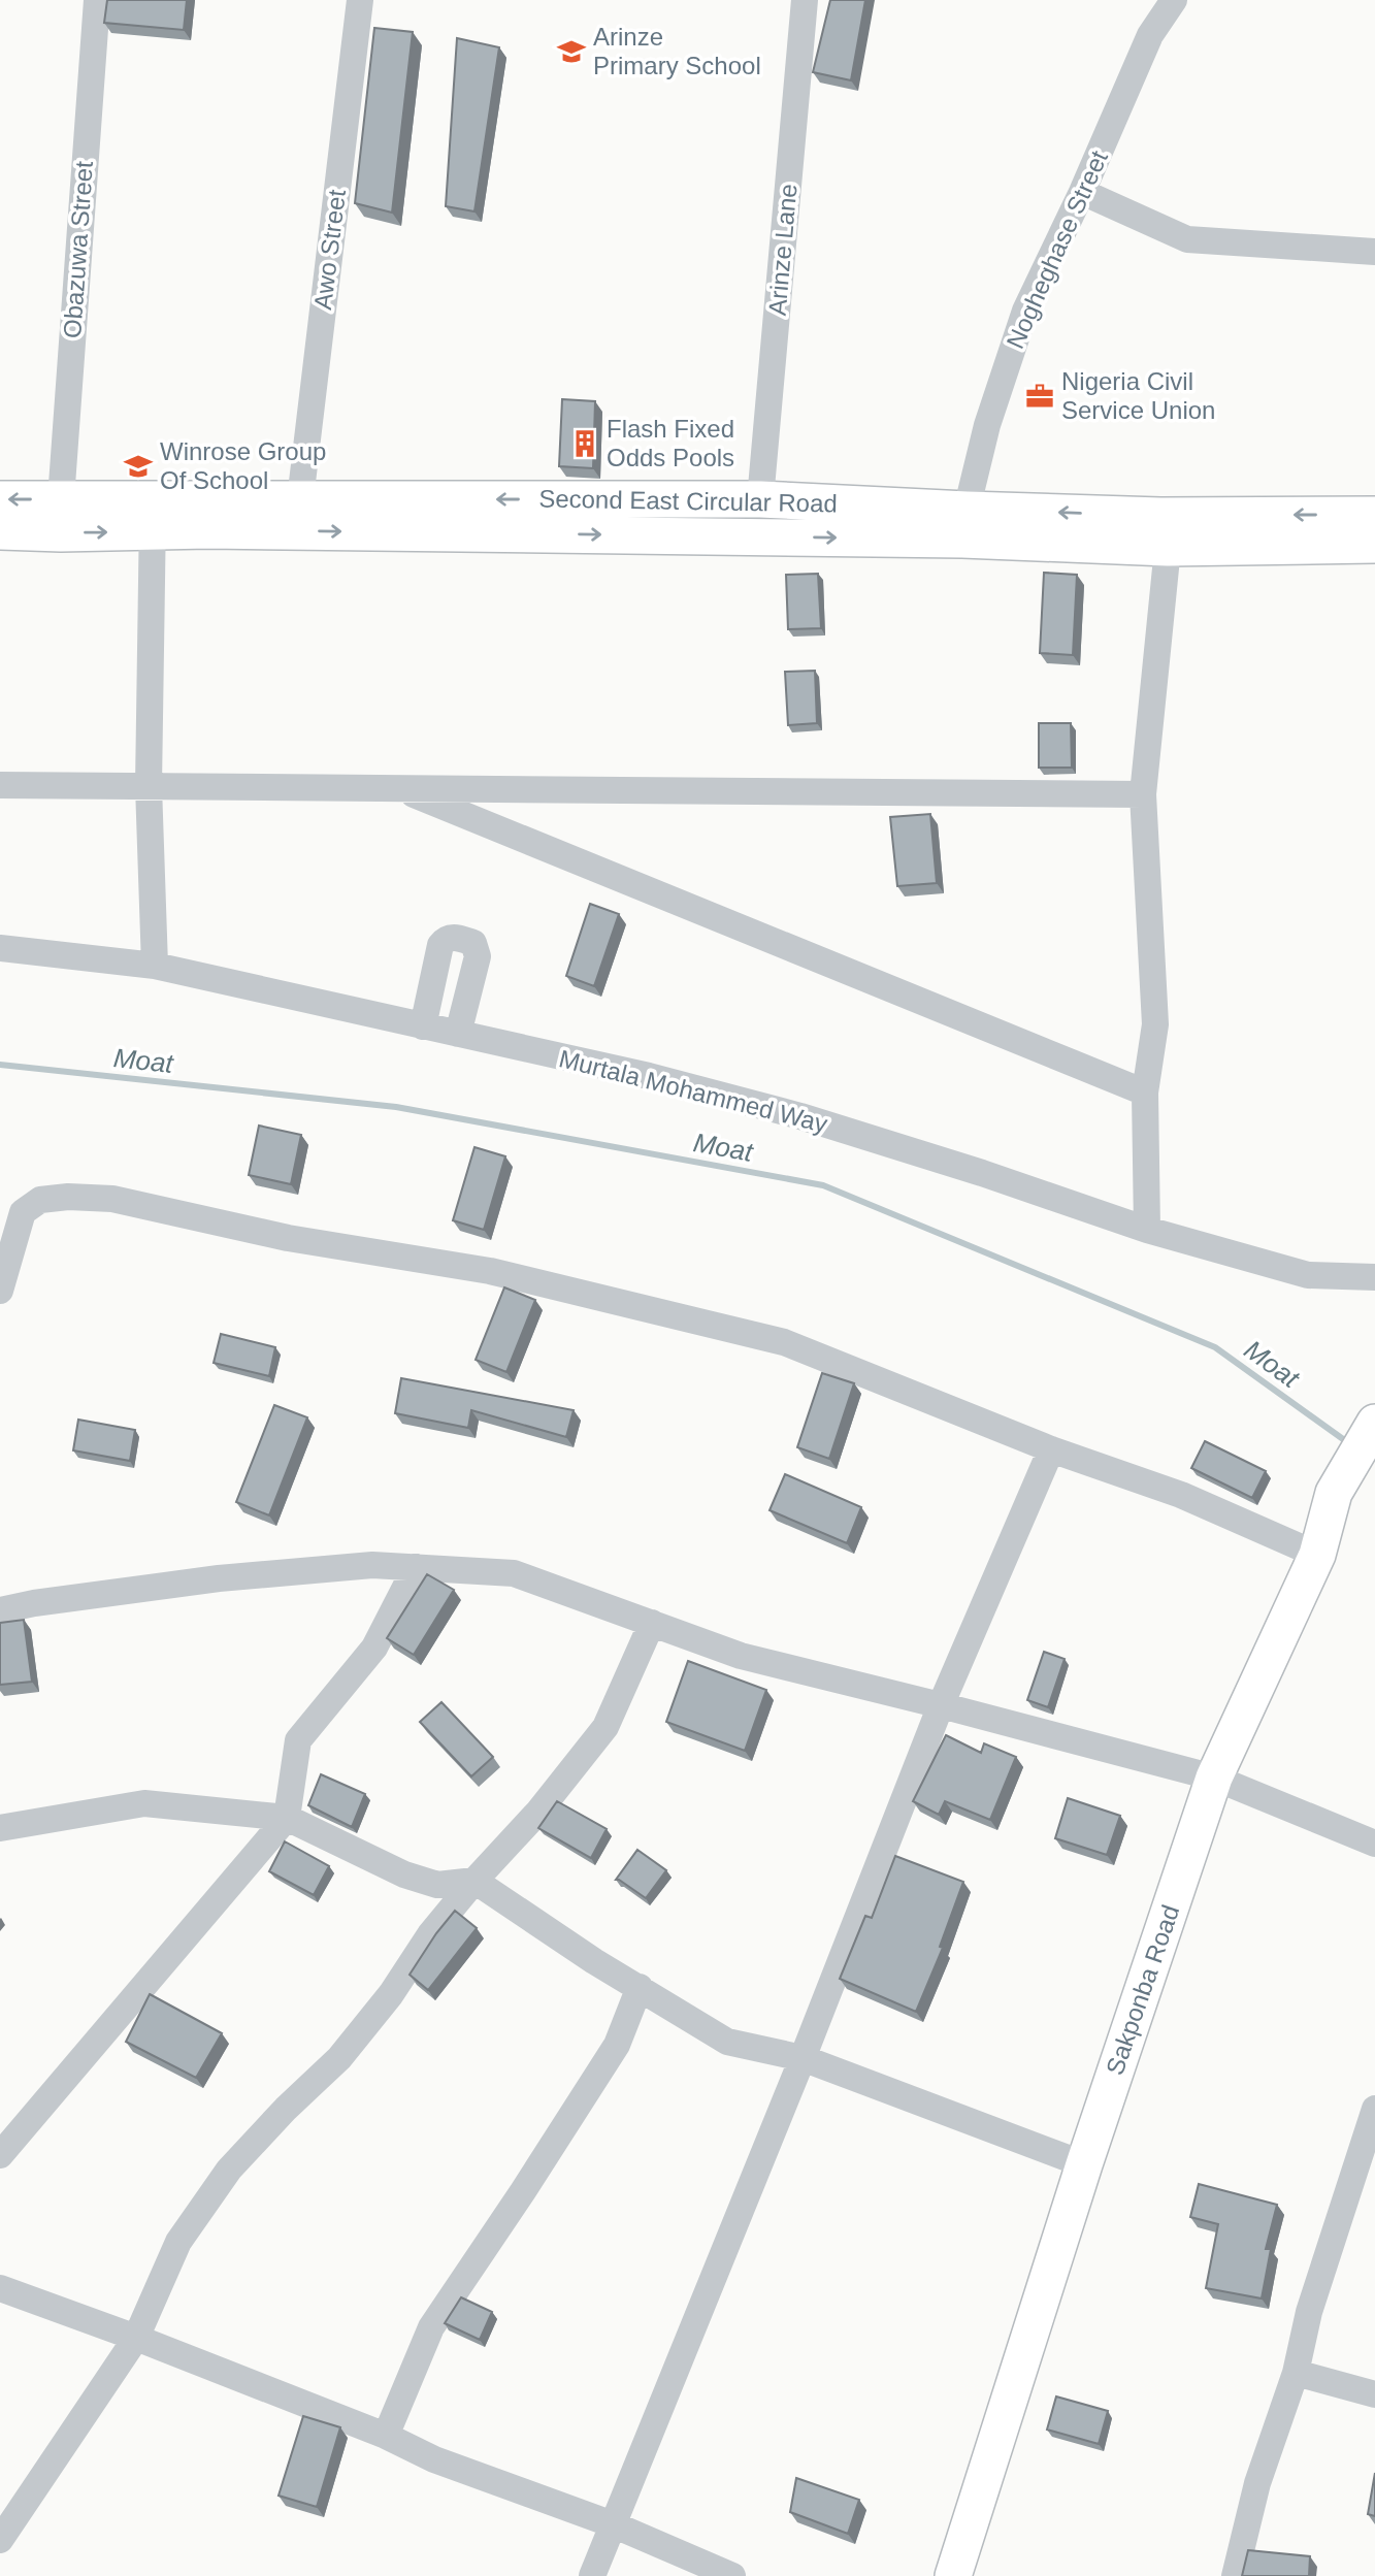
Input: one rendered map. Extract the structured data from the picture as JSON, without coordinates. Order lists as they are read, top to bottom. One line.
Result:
{"streets":{"main road":["Second East Circular Road","Sakponba Road"],"street":["Obazuwa Street","Awo Street","Arinze Lane","Nogheghase Street","Murtala Mohammed Way"]},"crossings":[["Obazuwa Street","Second East Circular Road"],["Awo Street","Second East Circular Road"],["Arinze Lane","Second East Circular Road"],["Nogheghase Street","Second East Circular Road"]],"water":["Moat"],"places":{"school or university":["Arinze Primary School","Winrose Group Of School"],"office":["Nigeria Civil Service Union"],"building":["Flash Fixed Odds Pools"]}}
